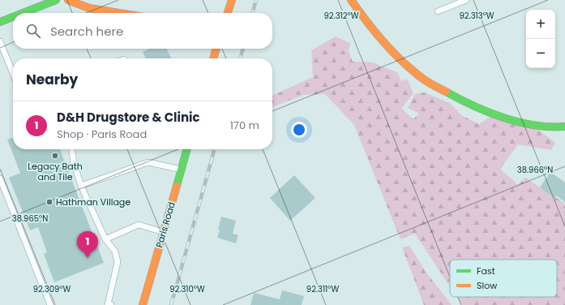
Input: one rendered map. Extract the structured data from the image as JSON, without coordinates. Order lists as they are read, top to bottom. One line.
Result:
{"streets":{"main road":["Paris Road"]},"places":["Legacy Bath and Tile","Hathman Village"],"legend":["Fast","Slow"],"page":{"map_buttons":["+","−"],"search":"Search here","heading":"Nearby","list":[{"mark":"1","name":"D&H Drugstore & Clinic","note":"Shop · Paris Road","value":"170 m"}],"pins":"1"},"coordinates":["92.313°W","92.312°W","38.966°N","38.965°N","92.309°W","92.310°W","92.311°W"]}
